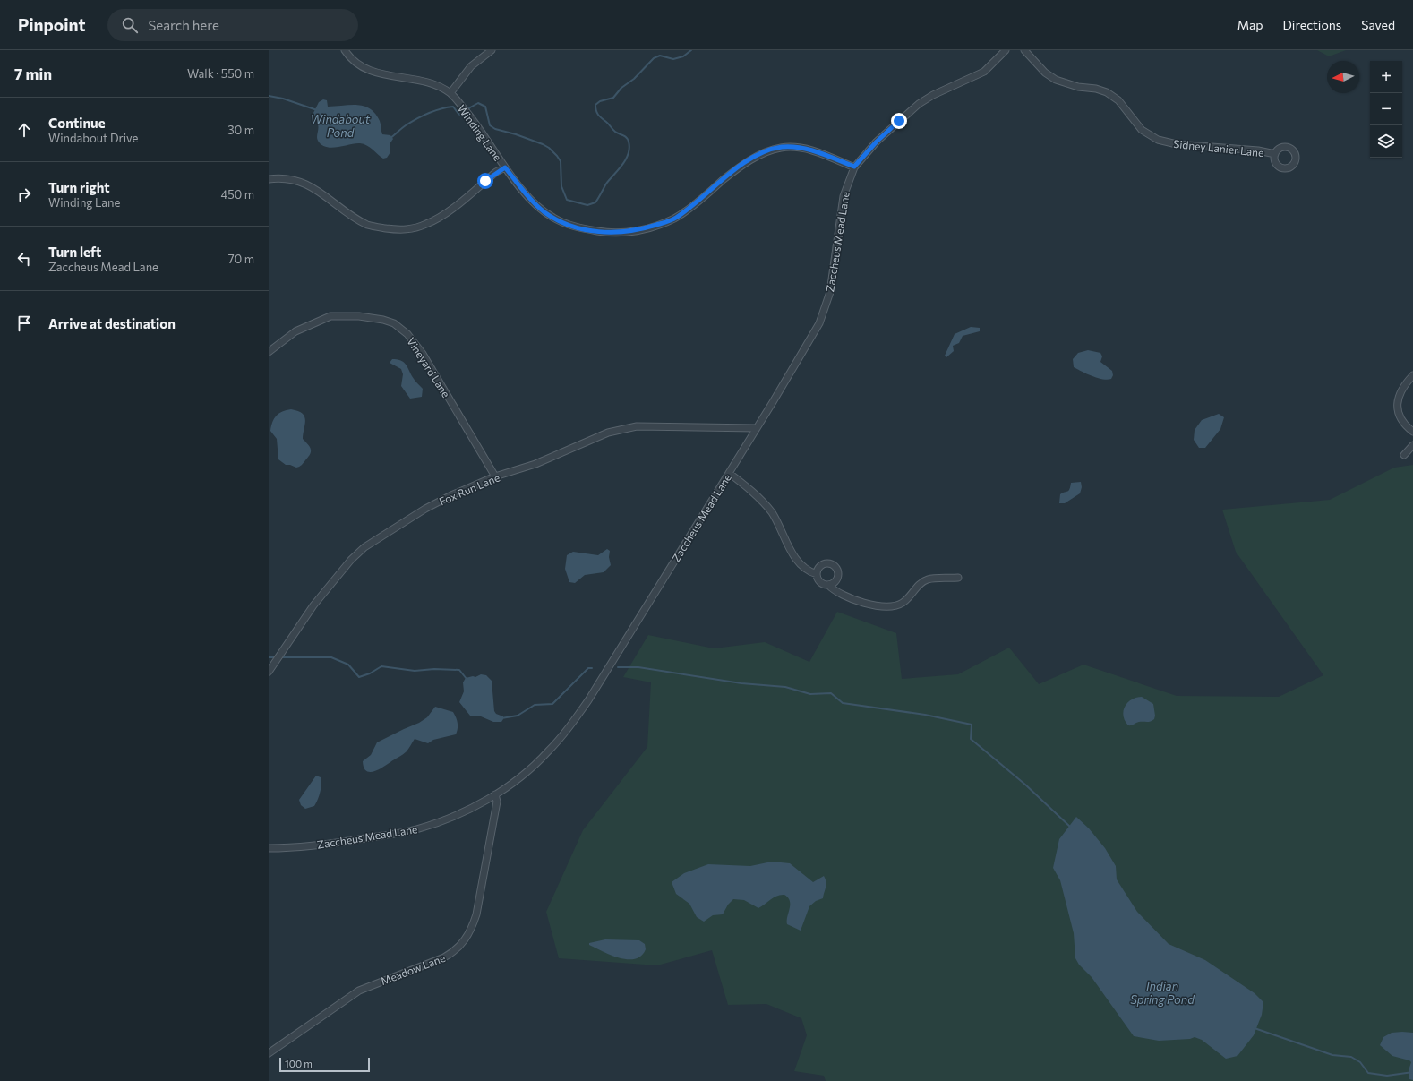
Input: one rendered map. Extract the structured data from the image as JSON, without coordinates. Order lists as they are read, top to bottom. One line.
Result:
{"streets":{"street":["Winding Lane","Sidney Lanier Lane","Zaccheus Mead Lane","Vineyard Lane","Fox Run Lane","Meadow Lane"]},"crossings":[["Winding Lane","Zaccheus Mead Lane"],["Zaccheus Mead Lane","Fox Run Lane"],["Zaccheus Mead Lane","Meadow Lane"],["Vineyard Lane","Fox Run Lane"]],"water":["Windabout Pond","Indian Spring Pond"],"scale_bar":"100 m","north":"left","page":{"header":"Pinpoint","search":"Search here","nav":["Map","Directions","Saved"],"heading":["7 min","Walk · 550 m"],"map_buttons":["+","−"],"list":[["Continue","Windabout Drive","30 m"],["Turn right","Winding Lane","450 m"],["Turn left","Zaccheus Mead Lane","70 m"],"Arrive at destination"],"scale":"100 m"}}
